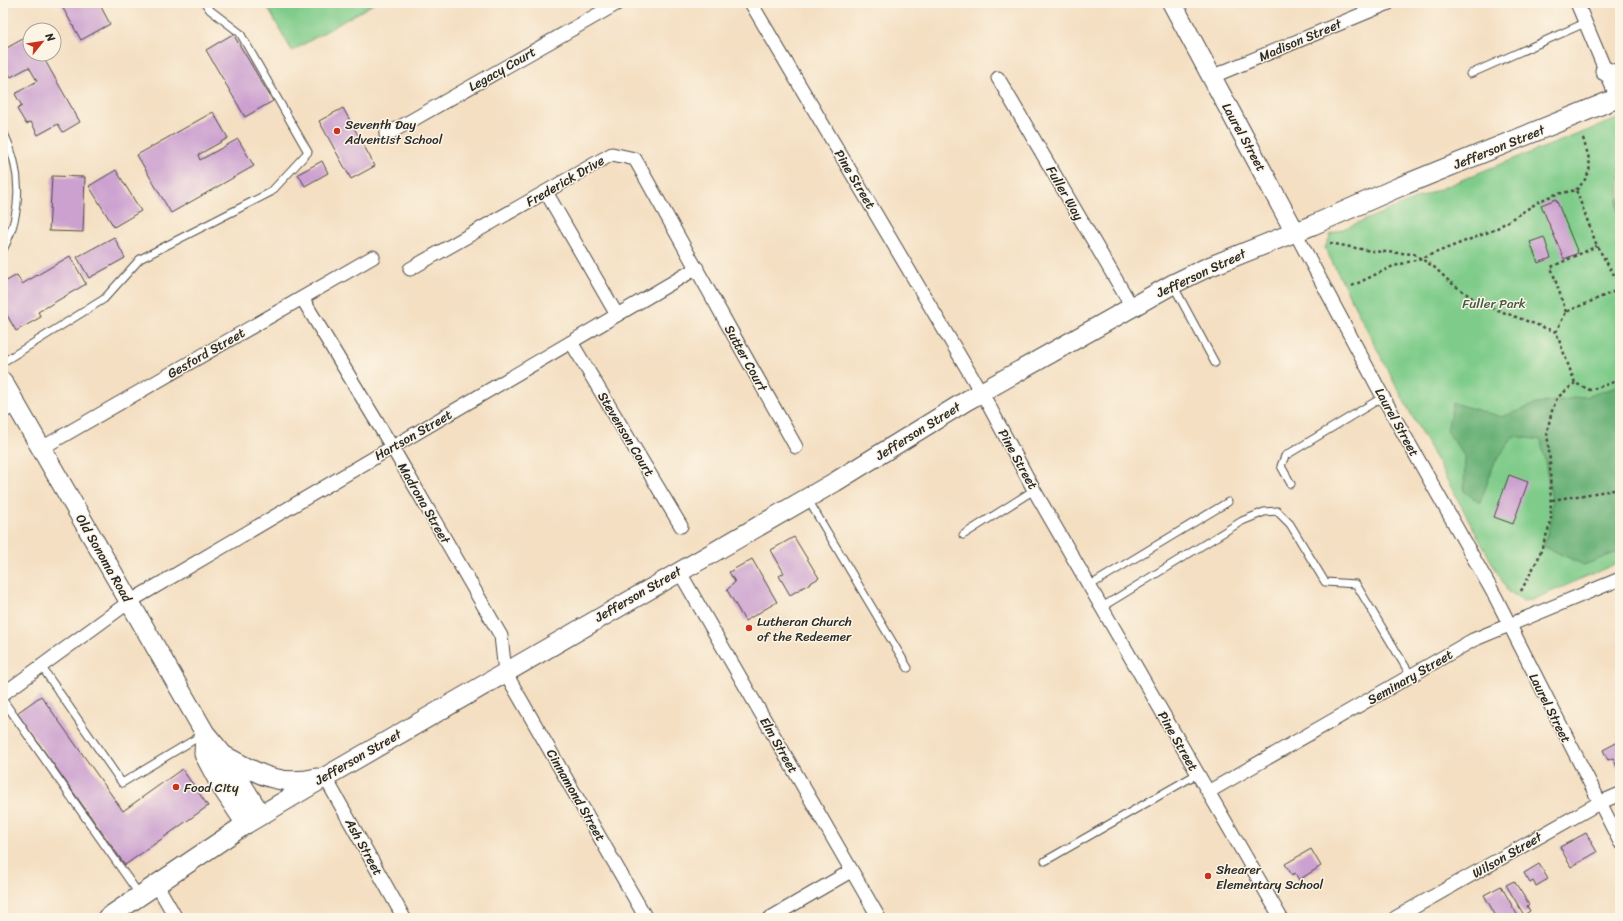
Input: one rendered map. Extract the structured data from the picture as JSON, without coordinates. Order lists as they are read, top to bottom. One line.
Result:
{"streets":{"main road":["Laurel Street","Jefferson Street","Old Sonoma Road"],"street":["Madison Street","Legacy Court","Pine Street","Frederick Drive","Fuller Way","Gesford Street","Sutter Court","Stevenson Court","Hartson Street","Madrona Street","Seminary Street","Elm Street","Cinnamond Street","Ash Street","Wilson Street"]},"crossings":[["Madison Street","Laurel Street"],["Laurel Street","Jefferson Street"],["Laurel Street","Seminary Street"],["Laurel Street","Wilson Street"],["Jefferson Street","Pine Street"],["Jefferson Street","Fuller Way"],["Jefferson Street","Madrona Street"],["Jefferson Street","Old Sonoma Road"],["Jefferson Street","Elm Street"],["Jefferson Street","Cinnamond Street"],["Jefferson Street","Ash Street"],["Pine Street","Seminary Street"],["Frederick Drive","Sutter Court"],["Frederick Drive","Hartson Street"],["Gesford Street","Madrona Street"],["Gesford Street","Old Sonoma Road"],["Sutter Court","Hartson Street"],["Stevenson Court","Hartson Street"],["Hartson Street","Madrona Street"],["Hartson Street","Old Sonoma Road"],["Madrona Street","Cinnamond Street"]],"parks":["Fuller Park"],"places":["Seventh Day Adventist School","Lutheran Church of the Redeemer","Food City","Shearer Elementary School"],"north":"top right"}
